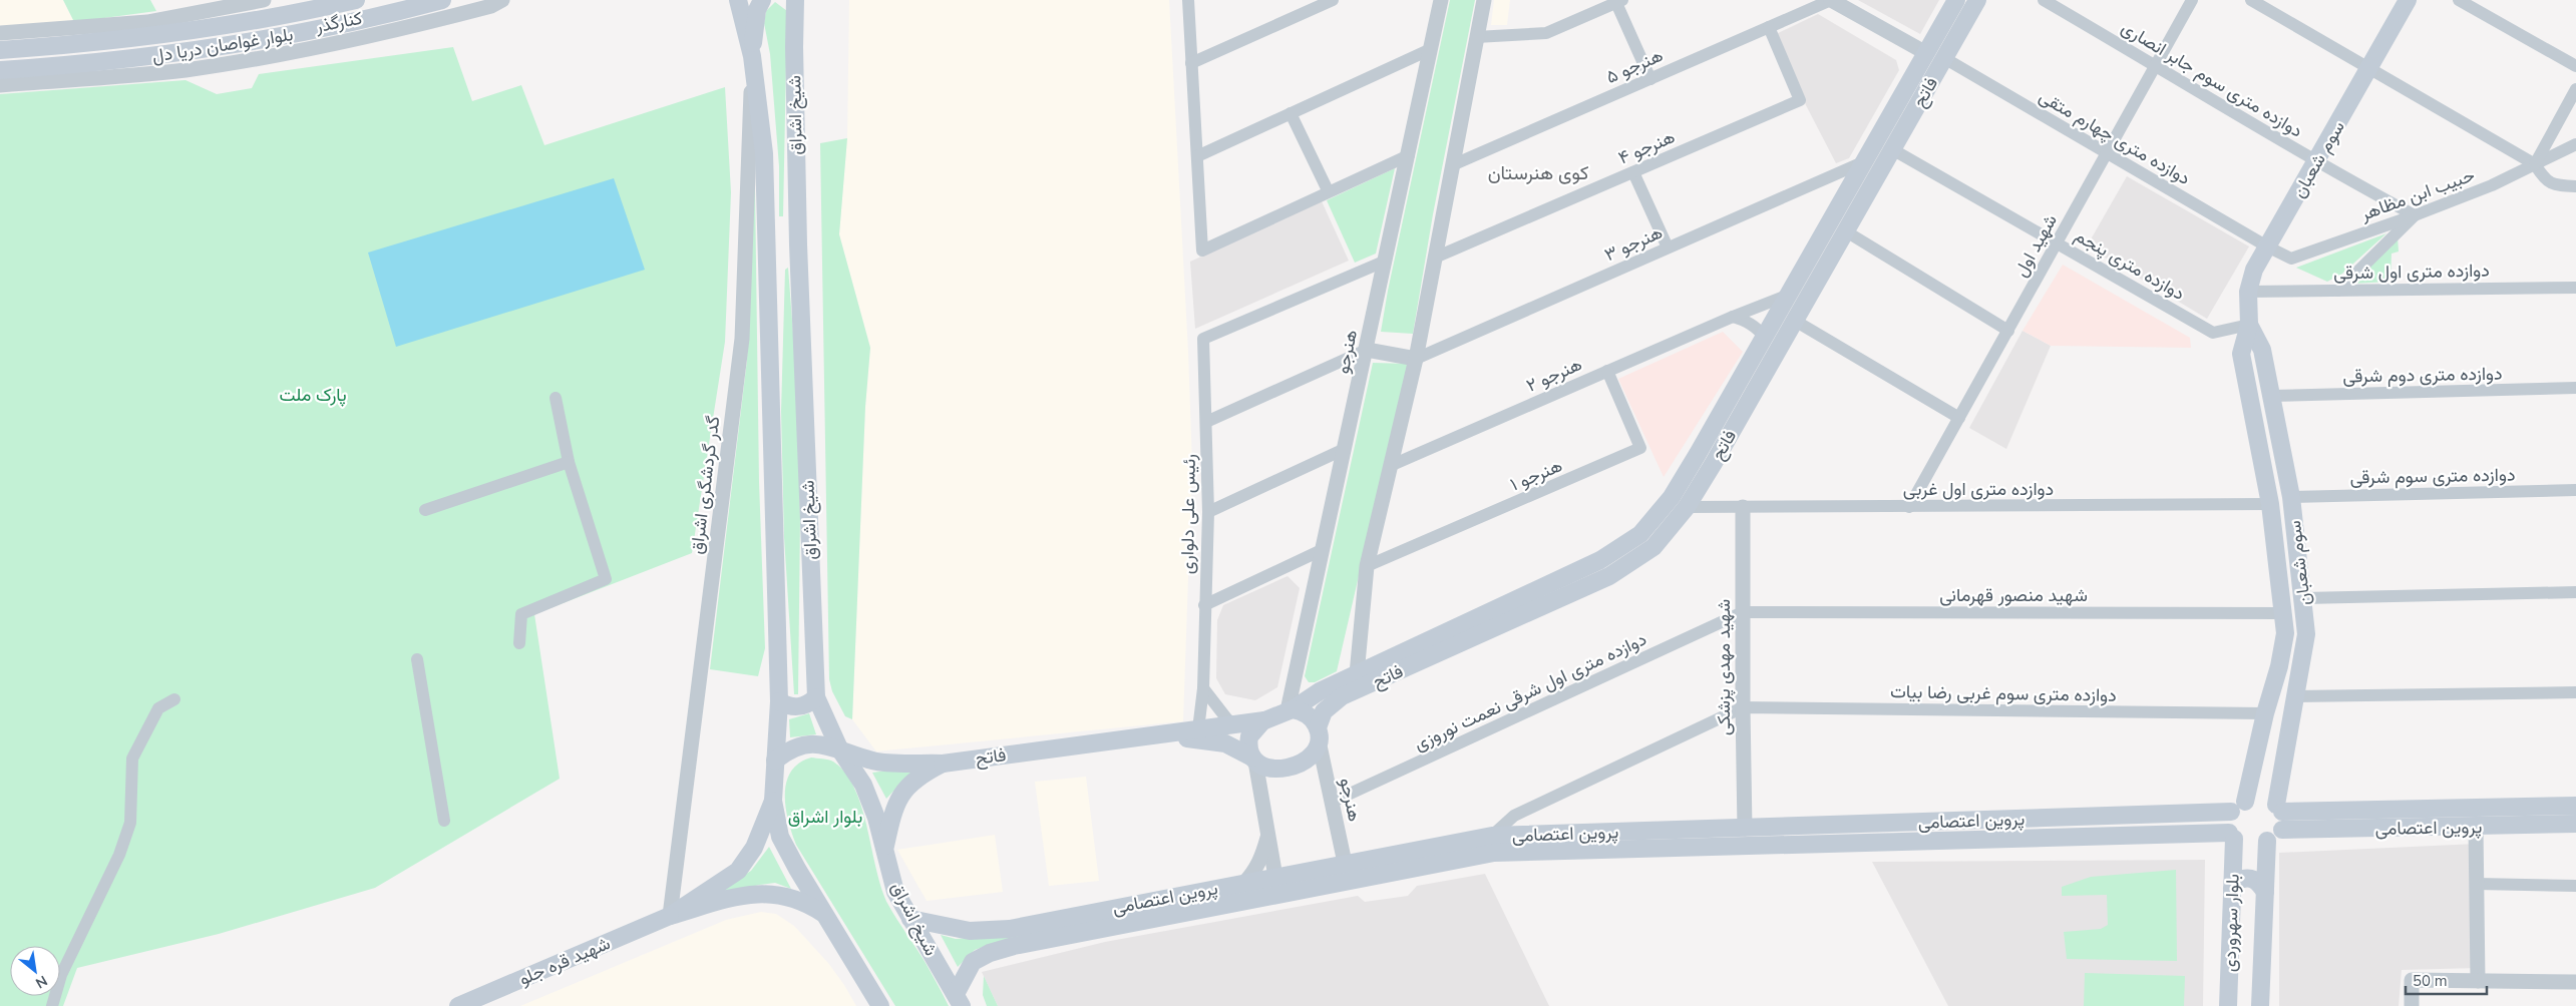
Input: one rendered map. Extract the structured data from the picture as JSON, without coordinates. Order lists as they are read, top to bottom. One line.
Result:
{"streets":{"main road":["بلوار غواصان دریا دل","فاتح","شیخ اشراق","سوم شعبان","پروین اعتصامی","بلوار سهروردی","شهید قره جلو"],"street":["کنارگذر","هنرجو ۵","دوازده متری سوم جابر انصاری","دوازده متری چهارم متقی","هنرجو ۴","حبیب ابن مظاهر","هنرجو ۳","شهید اول","دوازده متری پنجم","دوازده متری اول شرقی","هنرجو","هنرجو ۲","دوازده متری دوم شرقی","هنرجو ۱","دوازده متری سوم شرقی","گدر گردشگری اشراق","دوازده متری اول غربی","رئیس علی دلواری","شهید منصور قهرمانی","شهید مهدی پزشکی","دوازده متری اول شرقی نعمت نوروزی","دوازده متری سوم غربی رضا بیات"]},"crossings":[["کنارگذر","بلوار غواصان دریا دل"],["هنرجو ۵","هنرجو ۴"],["دوازده متری سوم جابر انصاری","سوم شعبان"],["دوازده متری سوم جابر انصاری","حبیب ابن مظاهر"],["دوازده متری سوم جابر انصاری","شهید اول"],["فاتح","دوازده متری چهارم متقی"],["فاتح","هنرجو ۳"],["فاتح","دوازده متری پنجم"],["فاتح","هنرجو"],["فاتح","هنرجو ۲"],["فاتح","دوازده متری اول غربی"],["شیخ اشراق","گدر گردشگری اشراق"],["شیخ اشراق","پروین اعتصامی"],["دوازده متری چهارم متقی","سوم شعبان"],["دوازده متری چهارم متقی","حبیب ابن مظاهر"],["دوازده متری چهارم متقی","شهید اول"],["سوم شعبان","حبیب ابن مظاهر"],["سوم شعبان","دوازده متری پنجم"],["سوم شعبان","دوازده متری اول شرقی"],["سوم شعبان","دوازده متری دوم شرقی"],["سوم شعبان","دوازده متری سوم شرقی"],["سوم شعبان","دوازده متری اول غربی"],["سوم شعبان","شهید منصور قهرمانی"],["سوم شعبان","دوازده متری سوم غربی رضا بیات"],["سوم شعبان","پروین اعتصامی"],["سوم شعبان","بلوار سهروردی"],["شهید اول","دوازده متری پنجم"],["شهید اول","دوازده متری اول غربی"],["هنرجو","رئیس علی دلواری"],["هنرجو","دوازده متری اول شرقی نعمت نوروزی"],["هنرجو","پروین اعتصامی"],["هنرجو ۲","هنرجو ۱"],["گدر گردشگری اشراق","شهید قره جلو"],["دوازده متری اول غربی","شهید مهدی پزشکی"],["شهید منصور قهرمانی","شهید مهدی پزشکی"],["شهید منصور قهرمانی","دوازده متری اول شرقی نعمت نوروزی"],["شهید مهدی پزشکی","دوازده متری اول شرقی نعمت نوروزی"],["شهید مهدی پزشکی","دوازده متری سوم غربی رضا بیات"],["شهید مهدی پزشکی","پروین اعتصامی"],["پروین اعتصامی","بلوار سهروردی"]],"districts":["کوی هنرستان"],"parks":["پارک ملت","بلوار اشراق"],"scale_bar":"50 m","north":"bottom right"}
